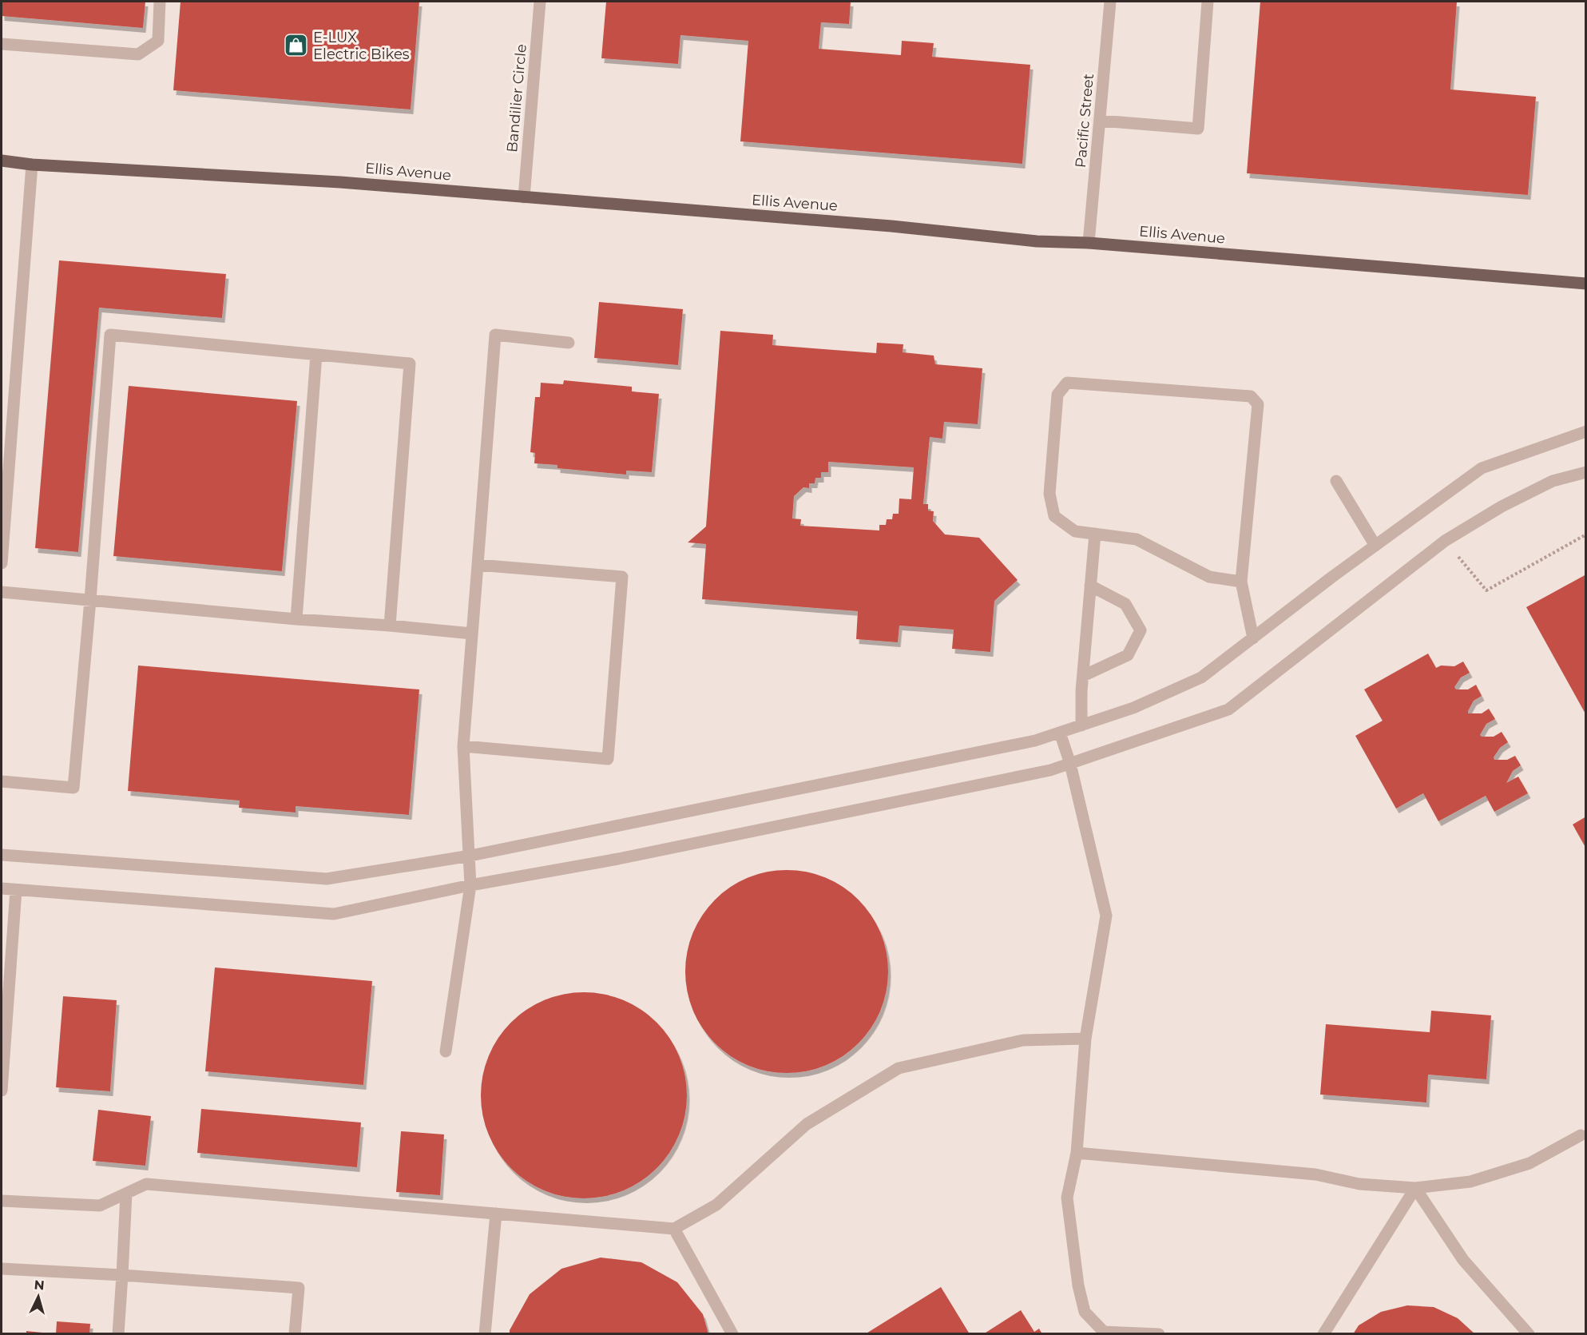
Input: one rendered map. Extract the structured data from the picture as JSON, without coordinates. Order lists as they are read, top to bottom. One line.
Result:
{"streets":{"main road":["Ellis Avenue"],"street":["Bandilier Circle","Pacific Street"]},"crossings":[["Bandilier Circle","Ellis Avenue"],["Pacific Street","Ellis Avenue"]],"places":{"shop":["E-LUX Electric Bikes"]},"north":"top"}
